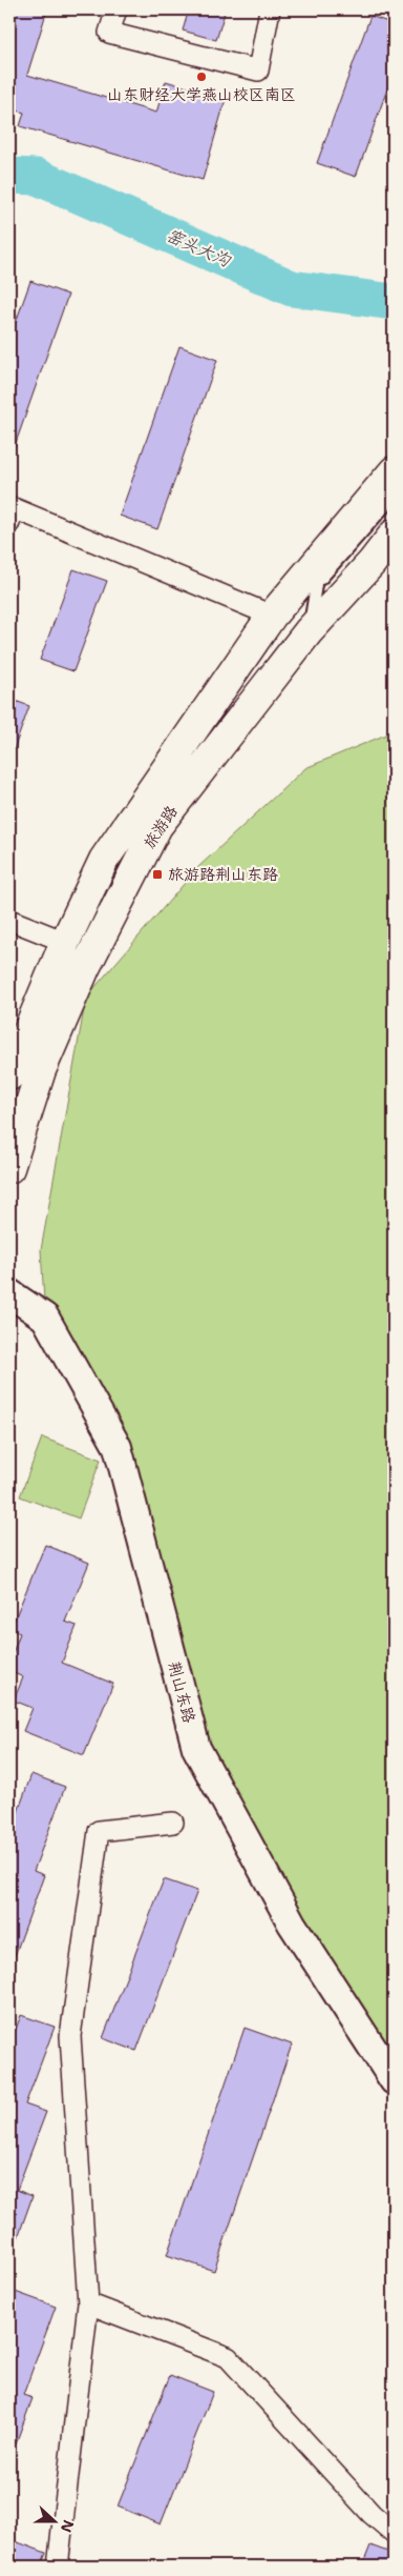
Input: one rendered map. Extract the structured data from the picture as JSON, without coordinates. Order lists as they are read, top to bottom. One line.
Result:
{"streets":{"main road":["旅游路"],"street":["荆山东路"]},"water":["窑头大沟"],"places":{"other":["山东财经大学燕山校区南区"],"transit":["旅游路荆山东路"]},"north":"right"}
